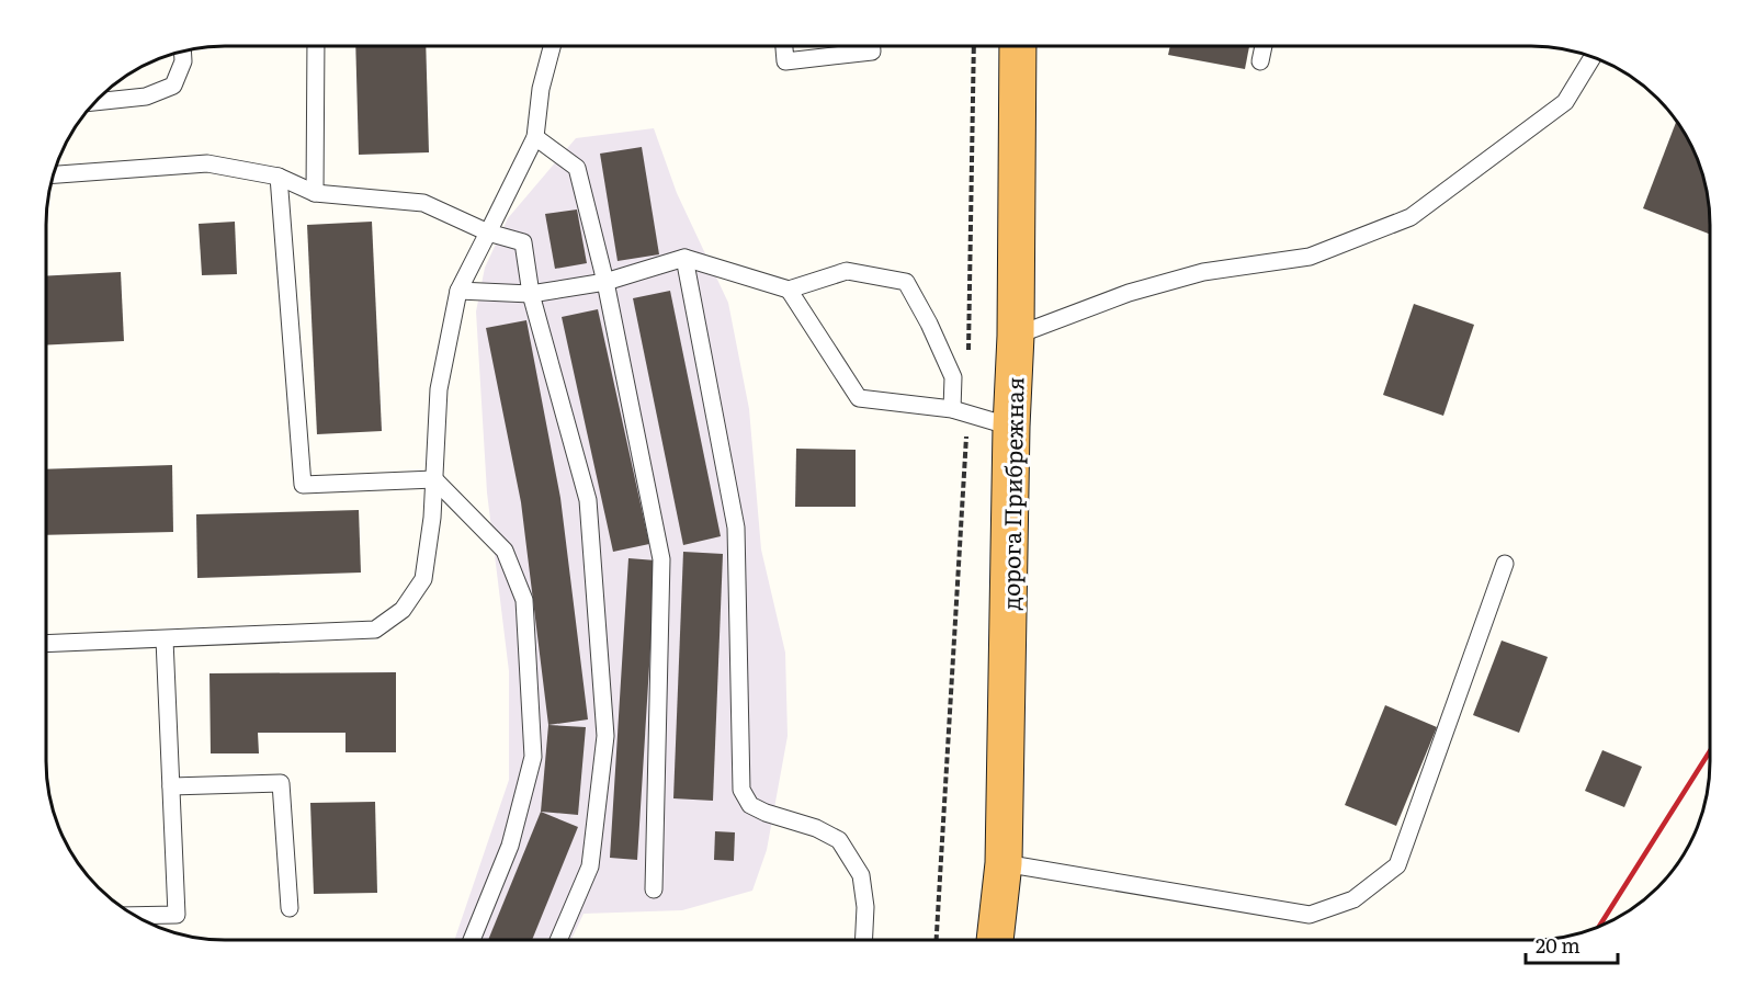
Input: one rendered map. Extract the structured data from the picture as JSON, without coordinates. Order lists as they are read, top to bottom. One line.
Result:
{"streets":{"highway":["дорога Прибрежная"]},"scale_bar":"20 m"}
